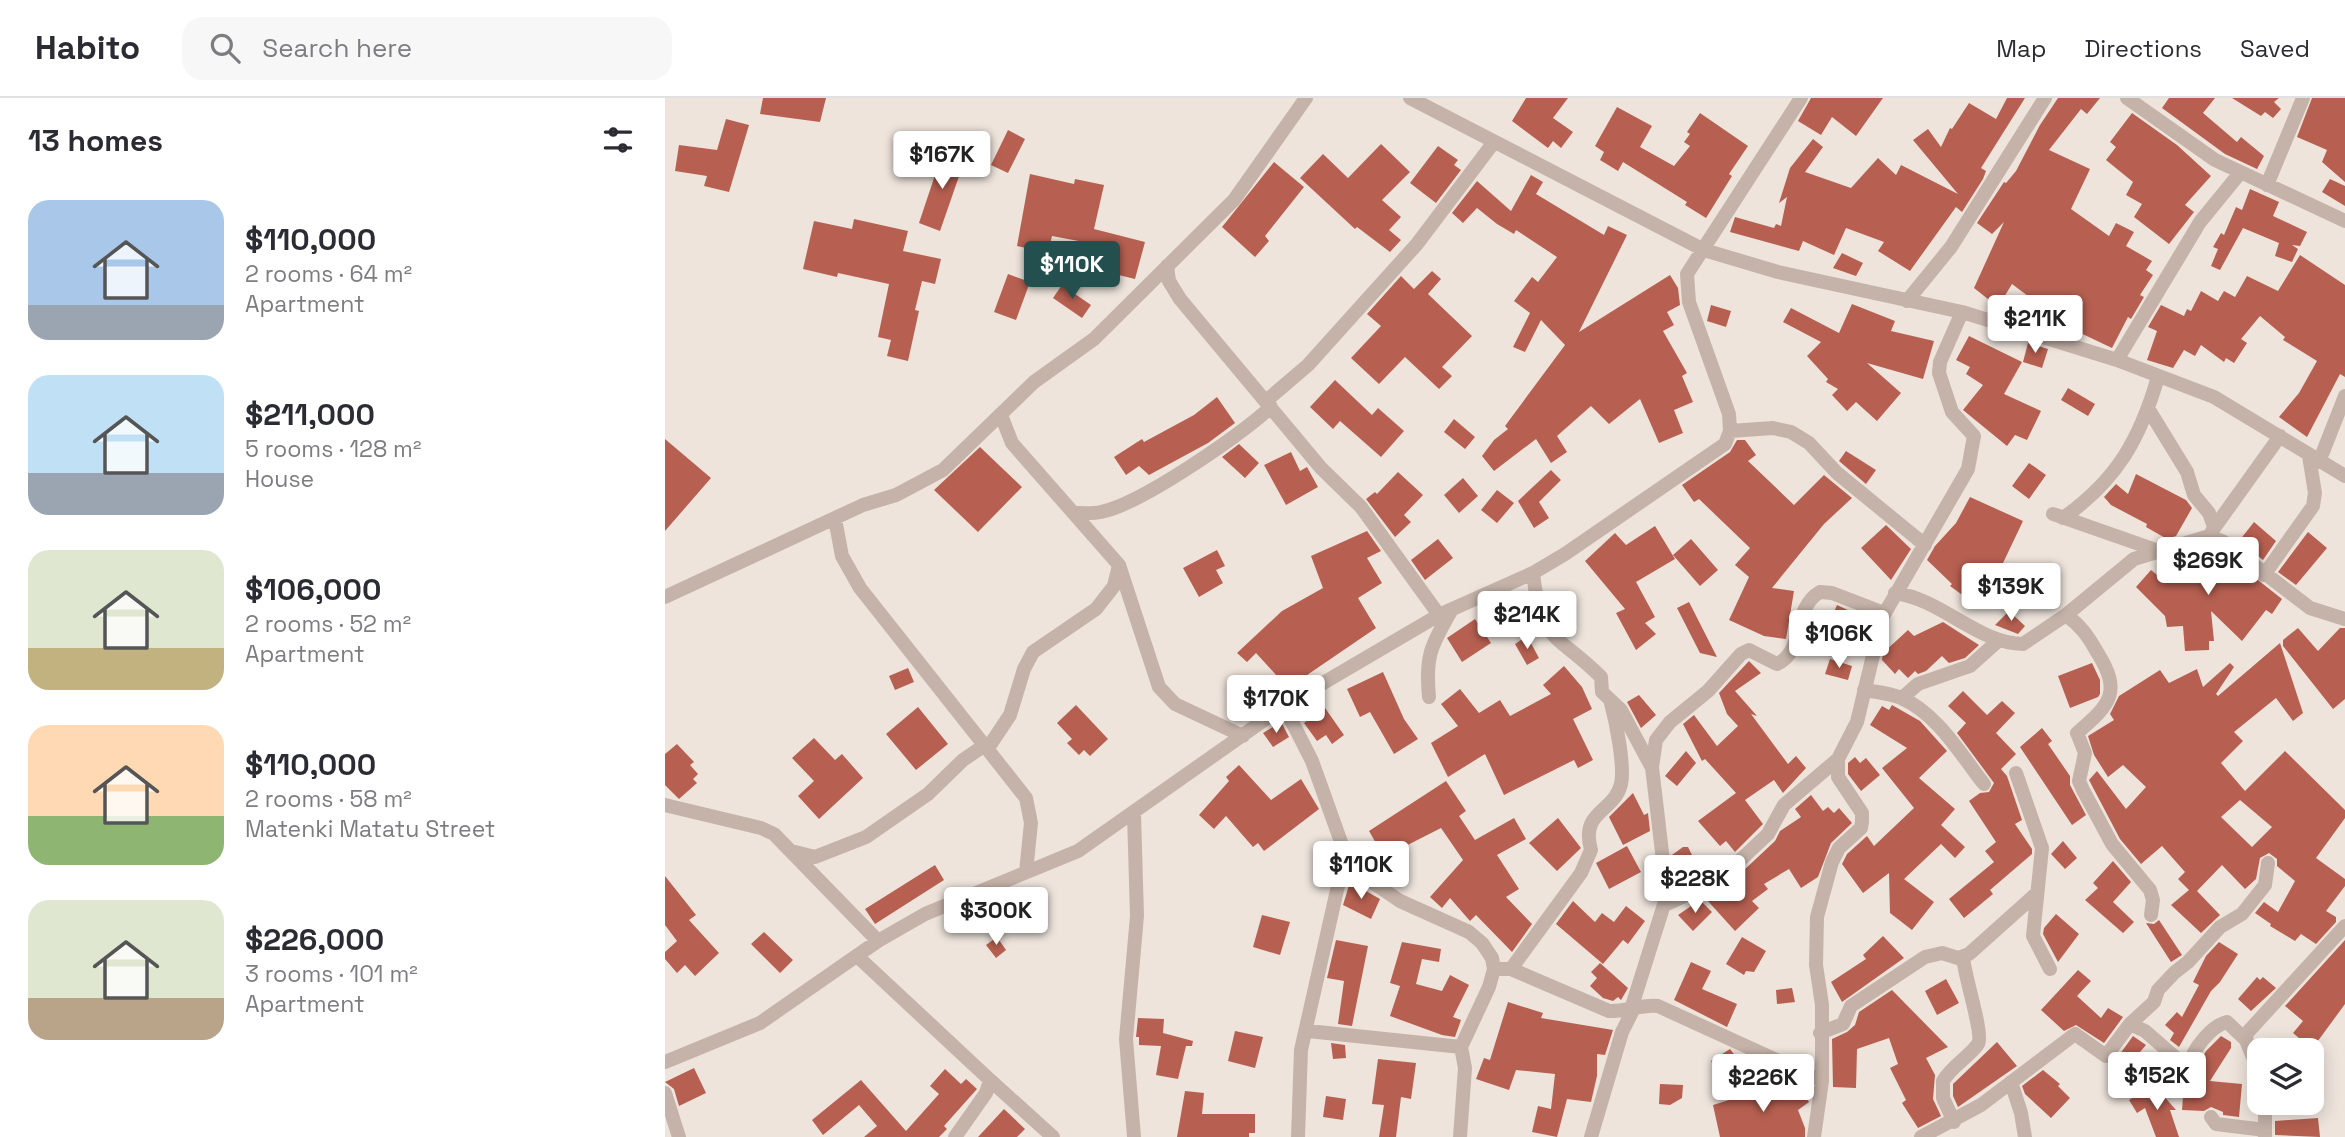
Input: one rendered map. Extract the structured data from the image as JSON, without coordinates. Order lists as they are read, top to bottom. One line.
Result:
{"page":{"header":"Habito","search":"Search here","nav":["Map","Directions","Saved"],"heading":"13 homes","price":["$167K","$110K","$211K","$269K","$139K","$214K","$106K","$170K","$110K","$228K","$300K","$152K","$226K"],"list":[{"name":"$110,000","note":"2 rooms · 64 m² · Apartment"},{"name":"$211,000","note":"5 rooms · 128 m² · House"},{"name":"$106,000","note":"2 rooms · 52 m² · Apartment"},{"name":"$110,000","note":"2 rooms · 58 m² · Matenki Matatu Street"},{"name":"$226,000","note":"3 rooms · 101 m² · Apartment"}]}}
